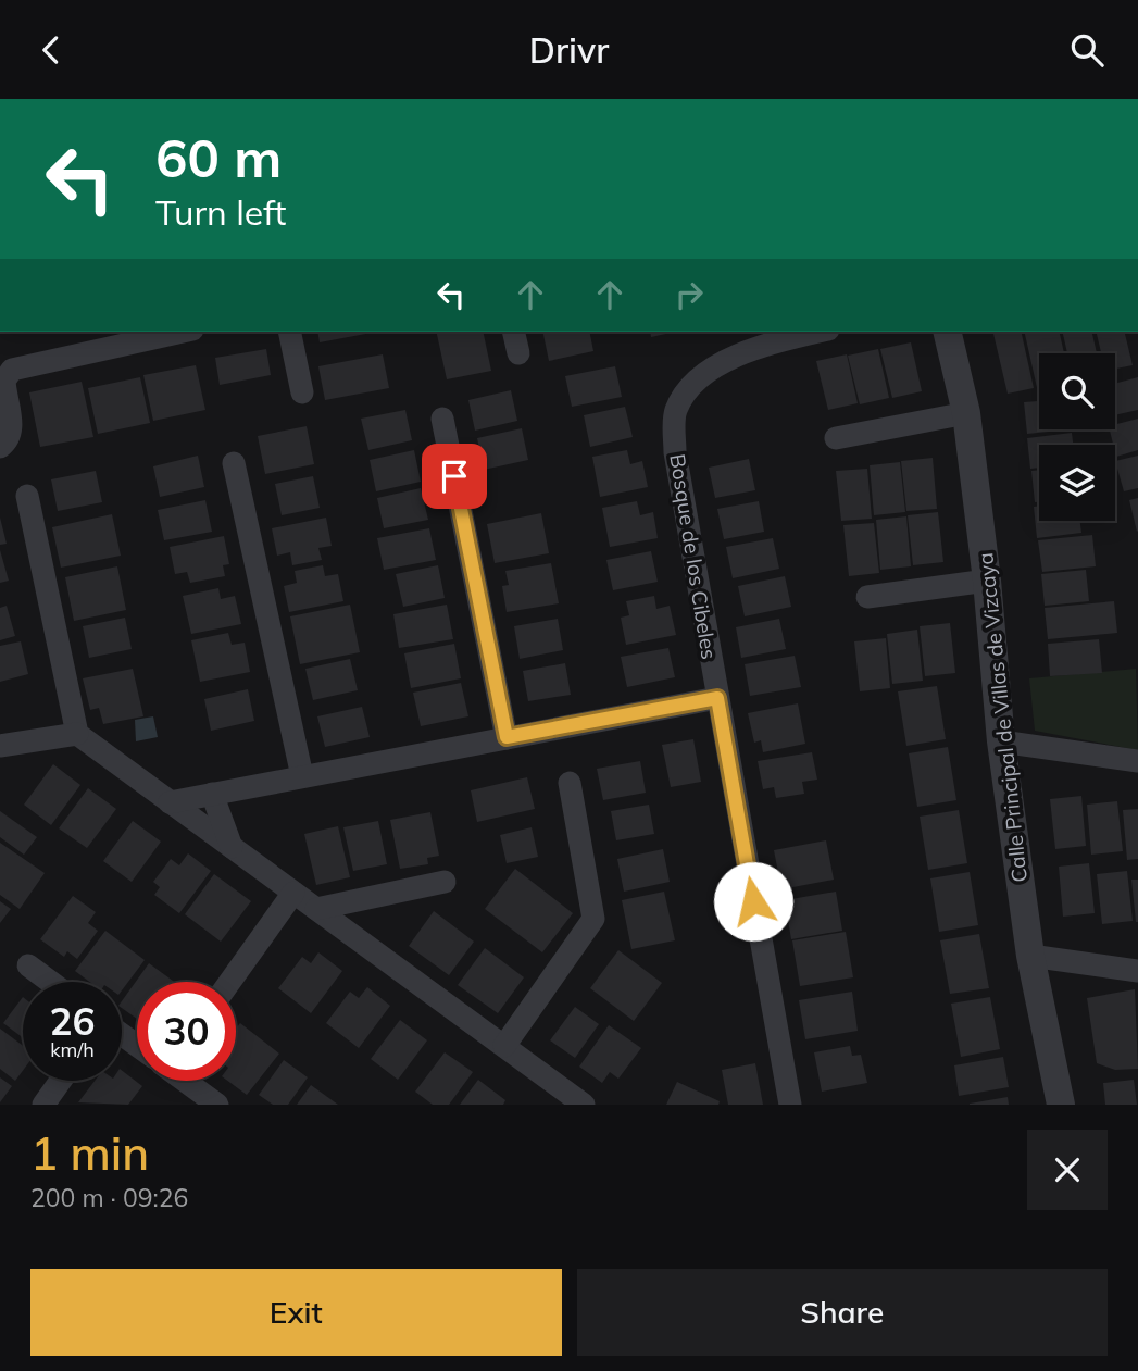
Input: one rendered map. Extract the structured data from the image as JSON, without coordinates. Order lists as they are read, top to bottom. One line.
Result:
{"streets":{"street":["Bosque de los Cibeles","Calle Principal de Villas de Vizcaya"]},"page":{"header":"Drivr","turn":["60 m","Turn left"],"speed":"26 km/h","limit":"30","heading":["1 min","200 m · 09:26"],"buttons":["Exit","Share"]}}
